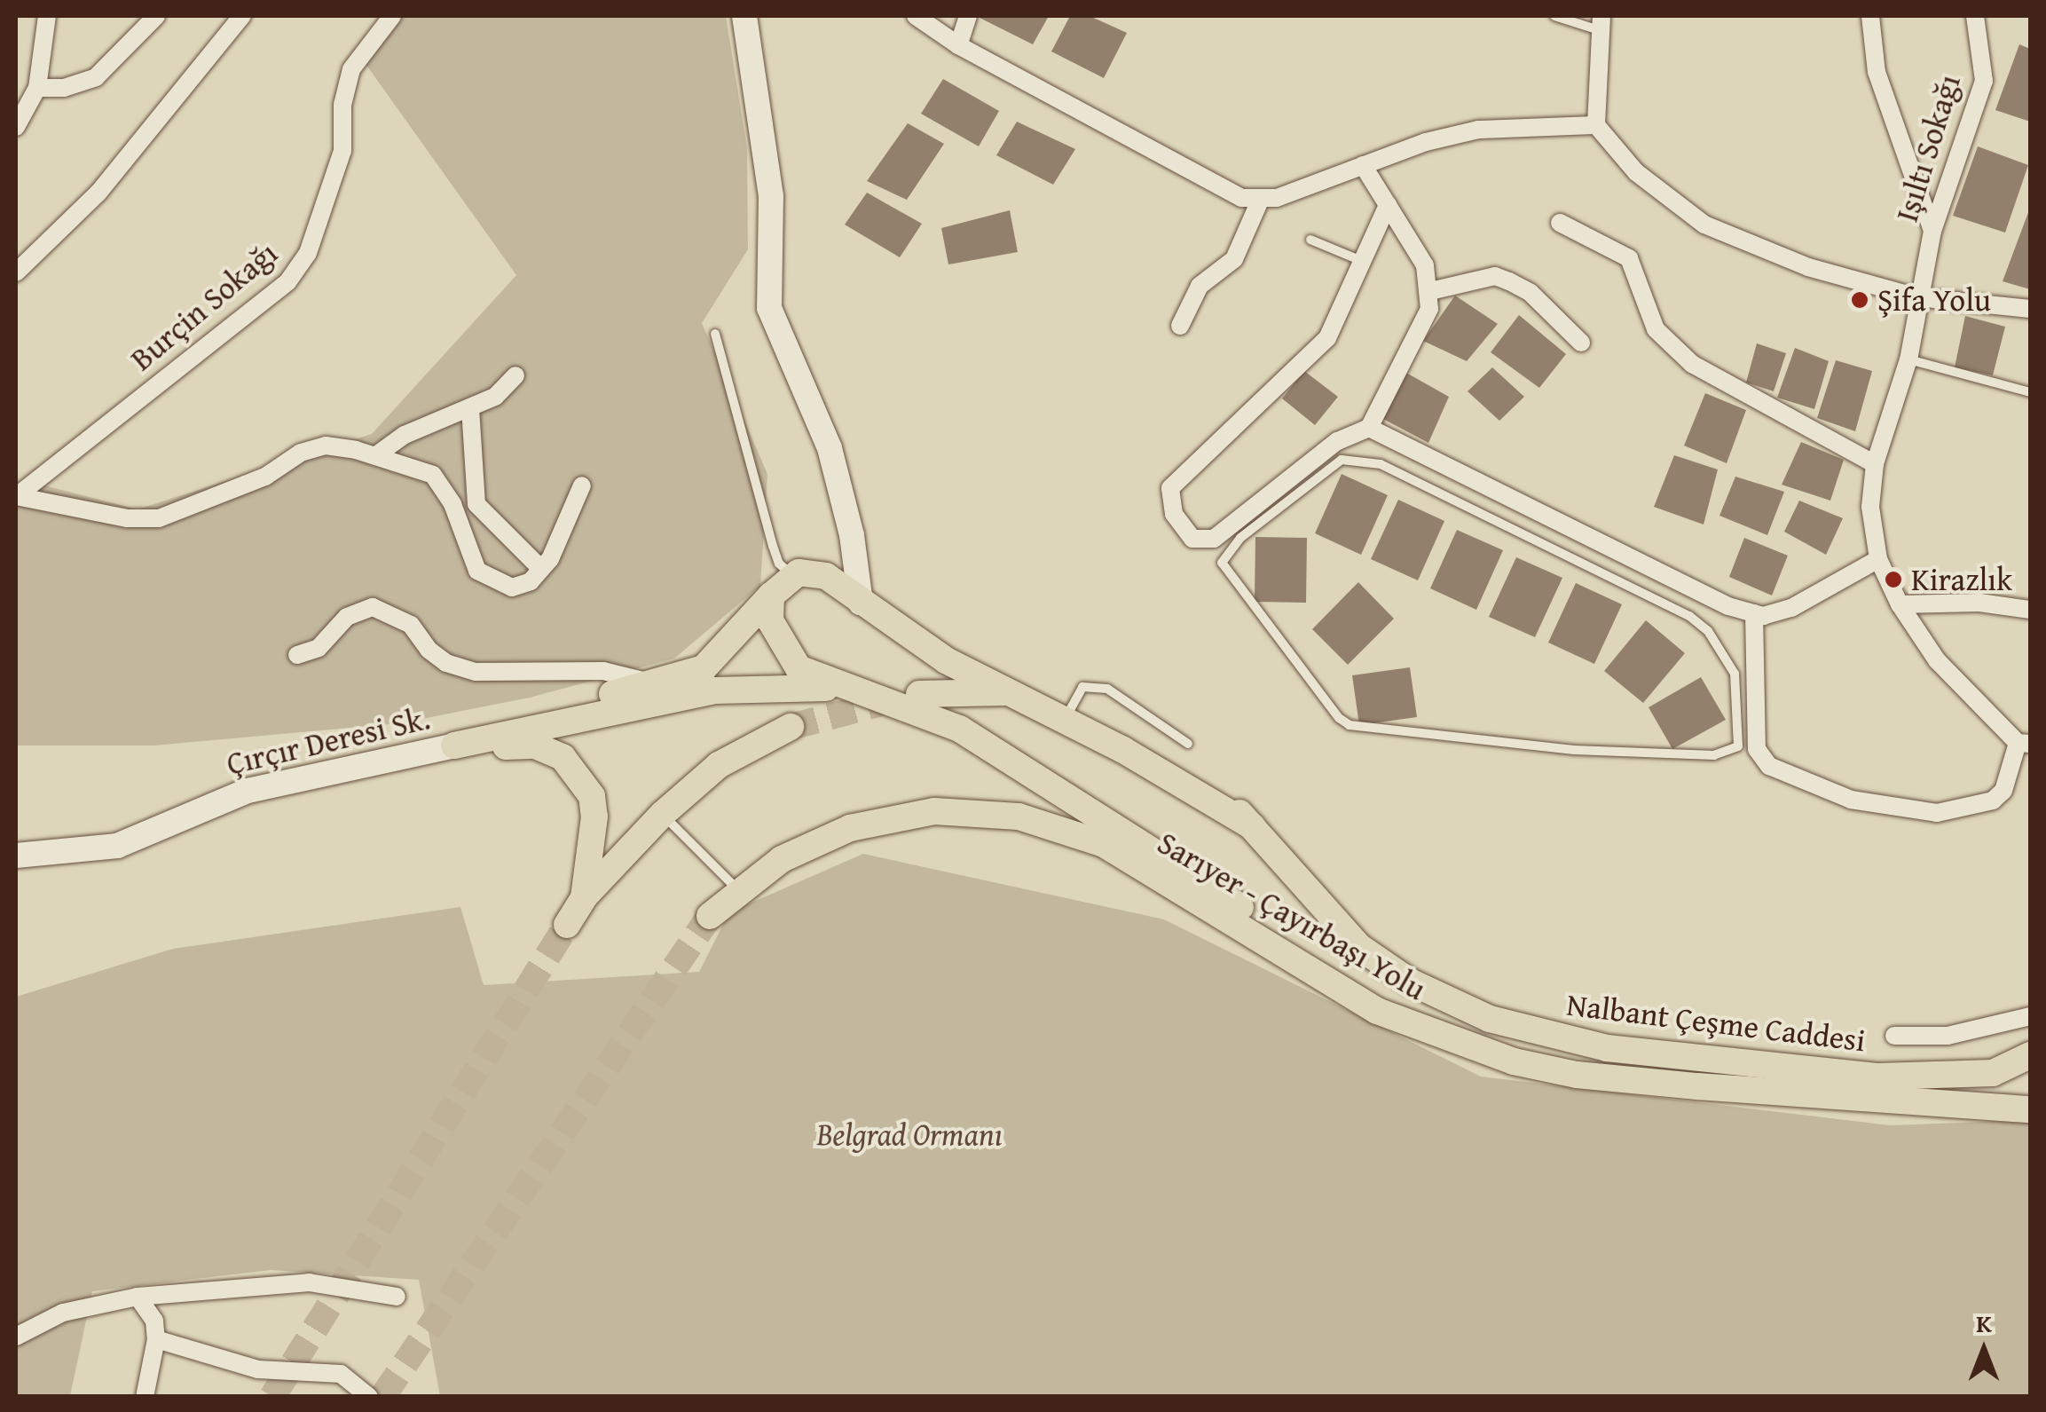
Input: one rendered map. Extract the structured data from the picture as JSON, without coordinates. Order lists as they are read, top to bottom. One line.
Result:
{"streets":{"main road":["Sarıyer - Çayırbaşı Yolu","Nalbant Çeşme Caddesi"],"street":["Işıltı Sokağı","Burçin Sokağı","Çırçır Deresi Sk."]},"parks":["Belgrad Ormanı"],"places":["Şifa Yolu","Kirazlık"],"north":"top"}
